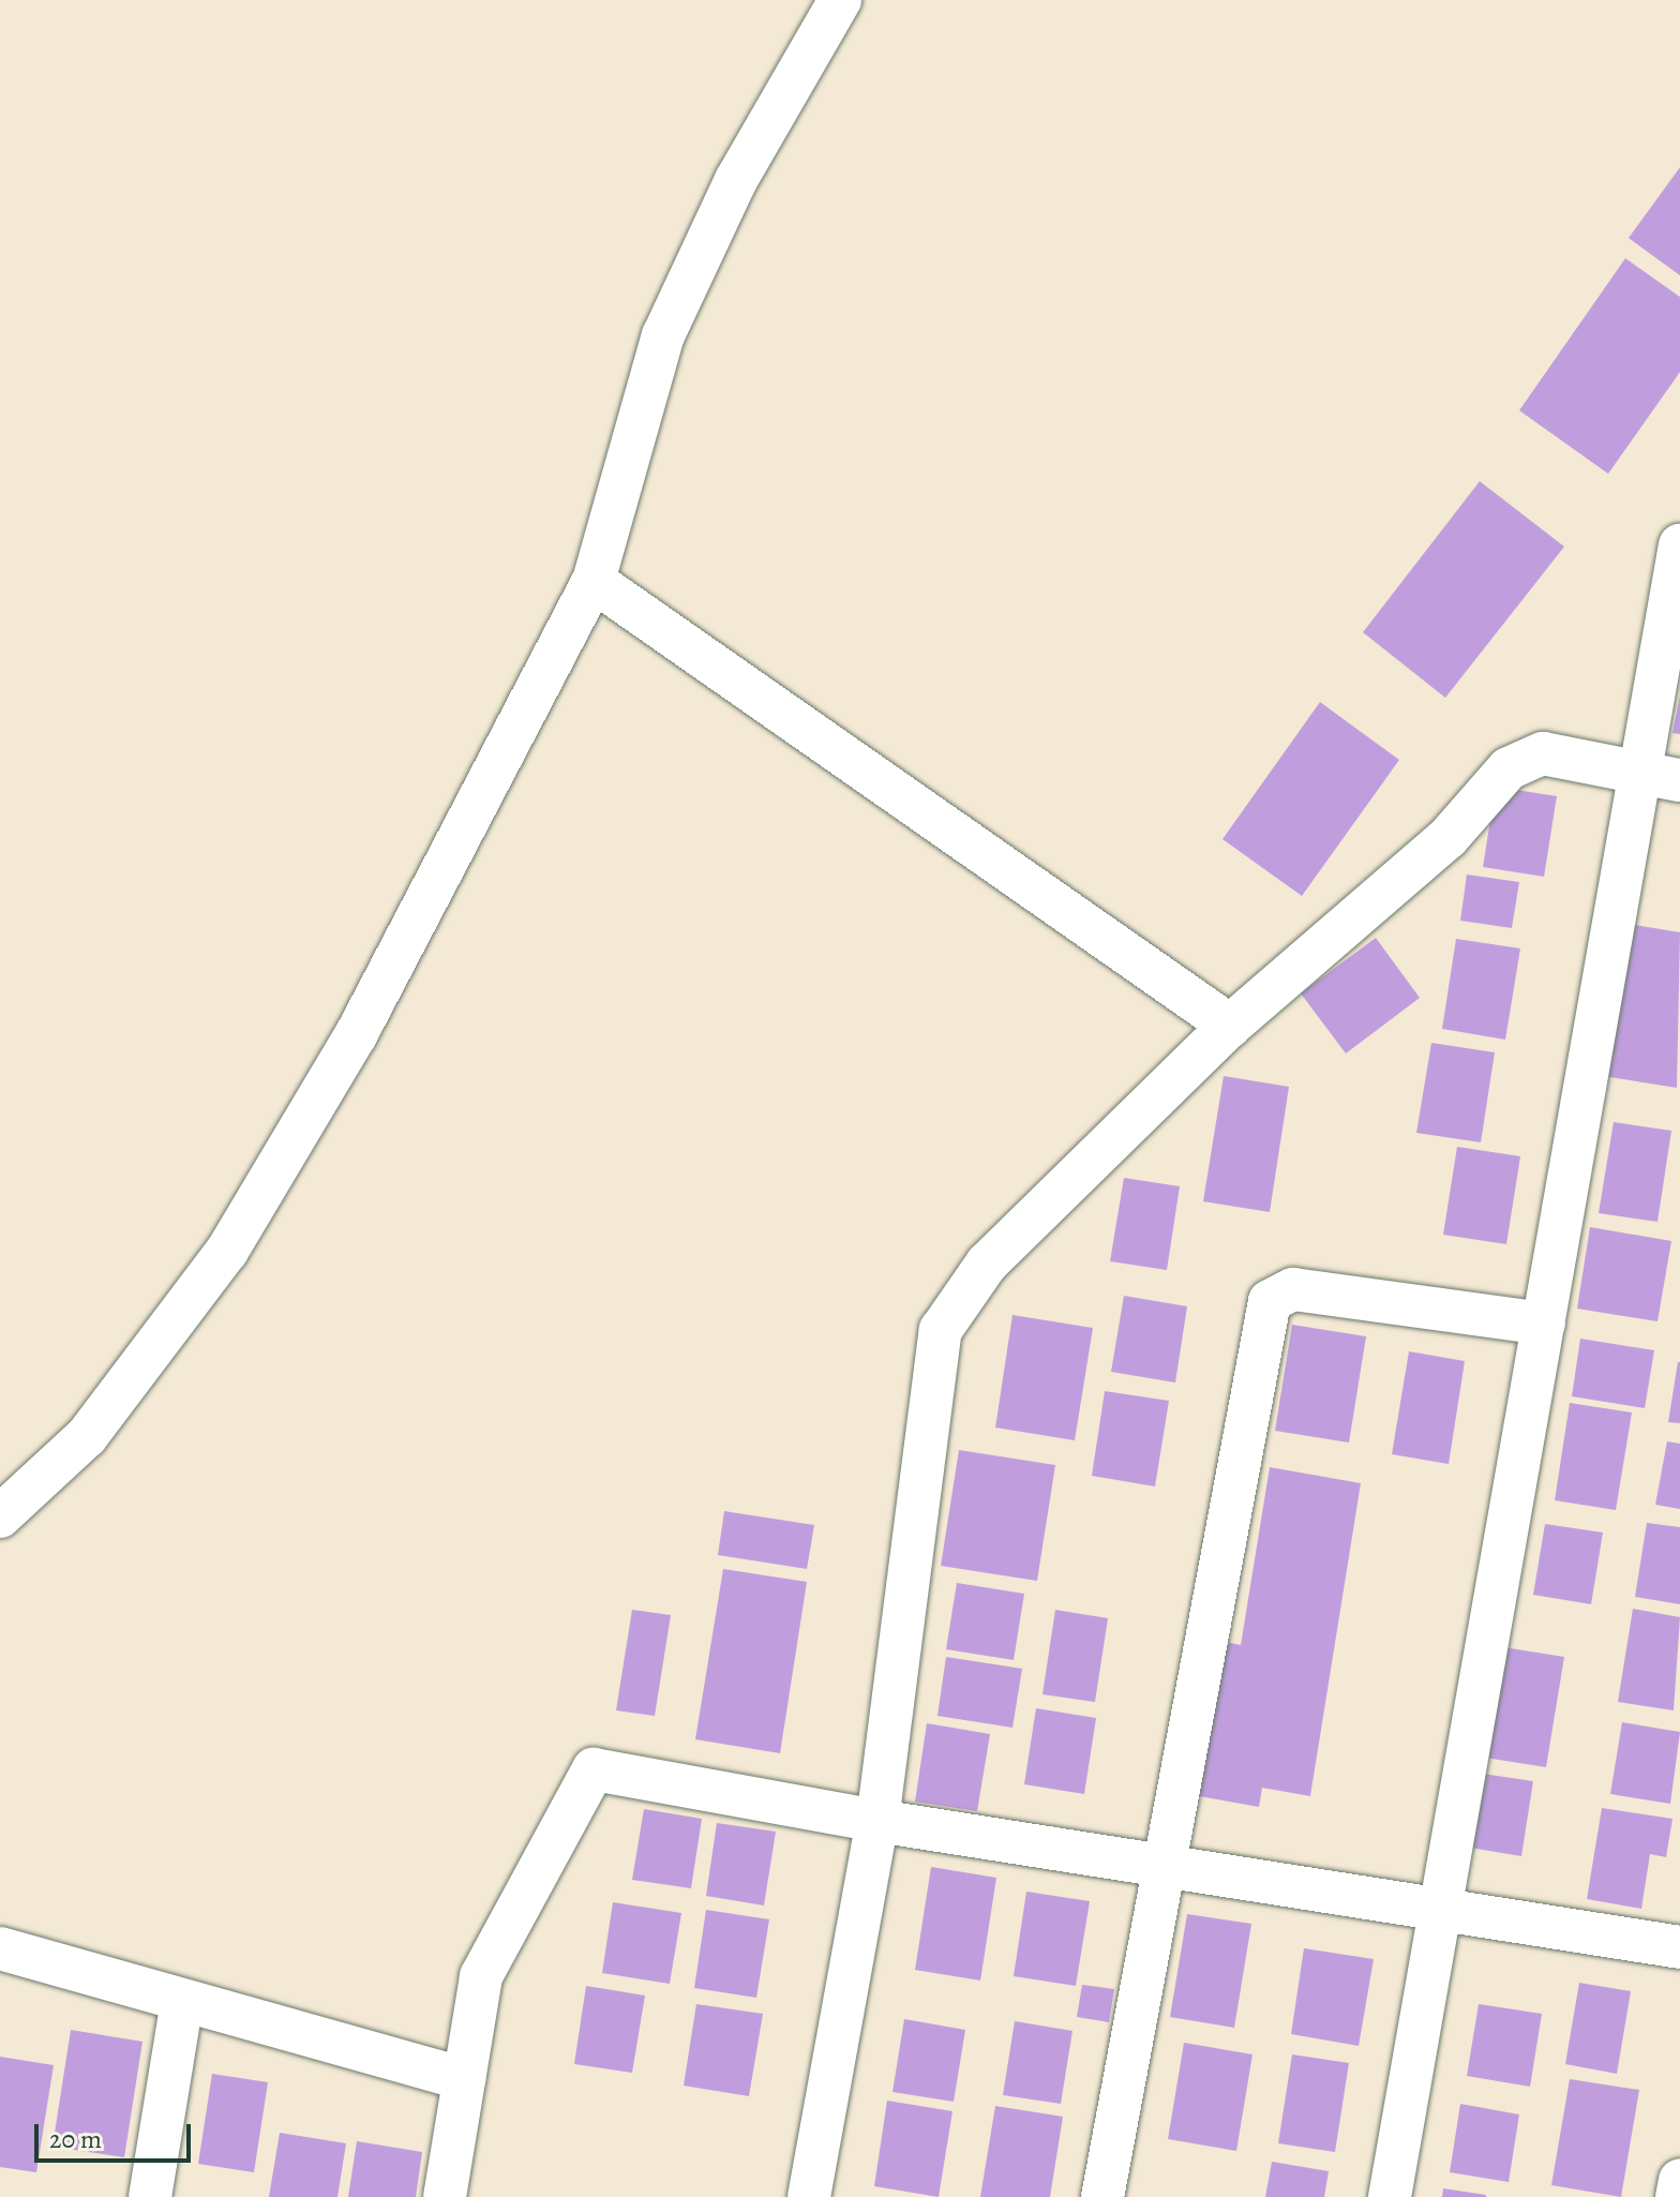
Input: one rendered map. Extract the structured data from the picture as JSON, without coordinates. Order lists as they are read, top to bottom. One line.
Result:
{"scale_bar":"20 m"}
